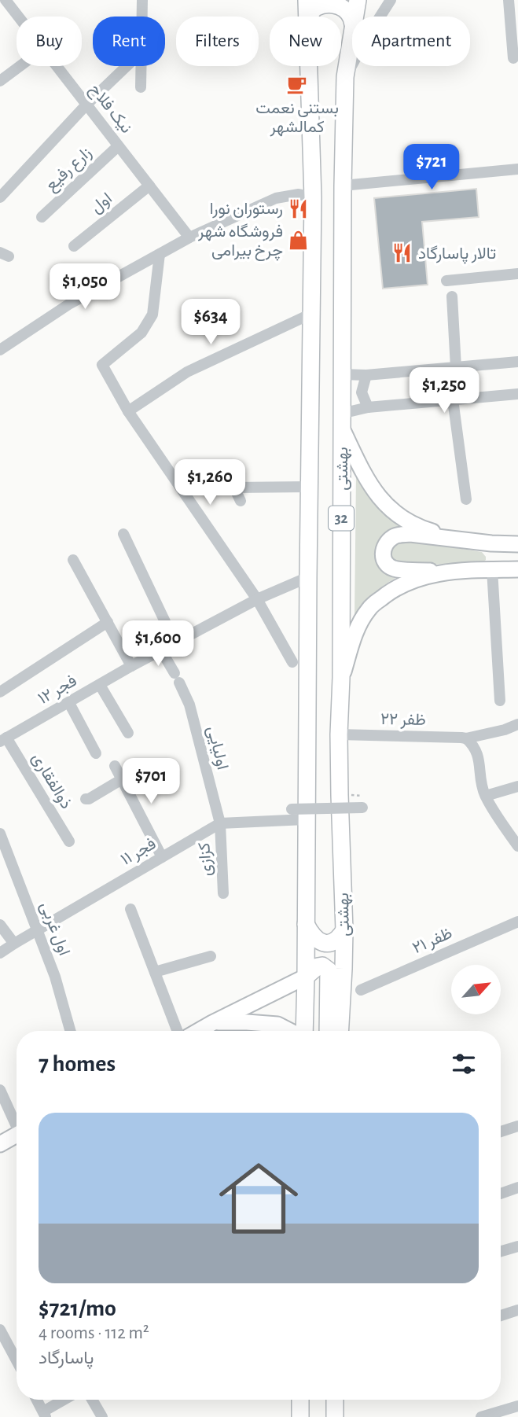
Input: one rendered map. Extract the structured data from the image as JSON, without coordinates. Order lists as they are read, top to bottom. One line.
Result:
{"streets":{"highway":["بهشتی","32"],"street":["نیک فلاح","زارع رفیع","اول","فجر ۱۲","ظفر ۲۲","اولیایی","ذوالفقاری","فجر ۱۱","کزازی","اول غربی","ظفر ۲۱"]},"crossings":[["نیک فلاح","زارع رفیع"],["نیک فلاح","اول"],["بهشتی","فجر ۱۲"],["بهشتی","ظفر ۲۲"],["بهشتی","فجر ۱۱"],["فجر ۱۲","اولیایی"],["فجر ۱۲","ذوالفقاری"],["اولیایی","فجر ۱۱"],["اولیایی","کزازی"],["فجر ۱۱","کزازی"],["فجر ۱۱","اول غربی"]],"places":{"cafe":["بستنی نعمت کمالشهر"],"restaurant":["رستوران نورا","تالار پاسارگاد"],"shop":["فروشگاه شهر چرخ بیرامی"]},"north":"top right","page":{"chip":["Buy","Rent","Filters","New","Apartment"],"price":["$721","$1,050","$634","$1,250","$1,260","$1,600","$701"],"heading":"7 homes","list":[{"name":"$721/mo","note":"4 rooms · 112 m² · پاسارگاد"}]}}
